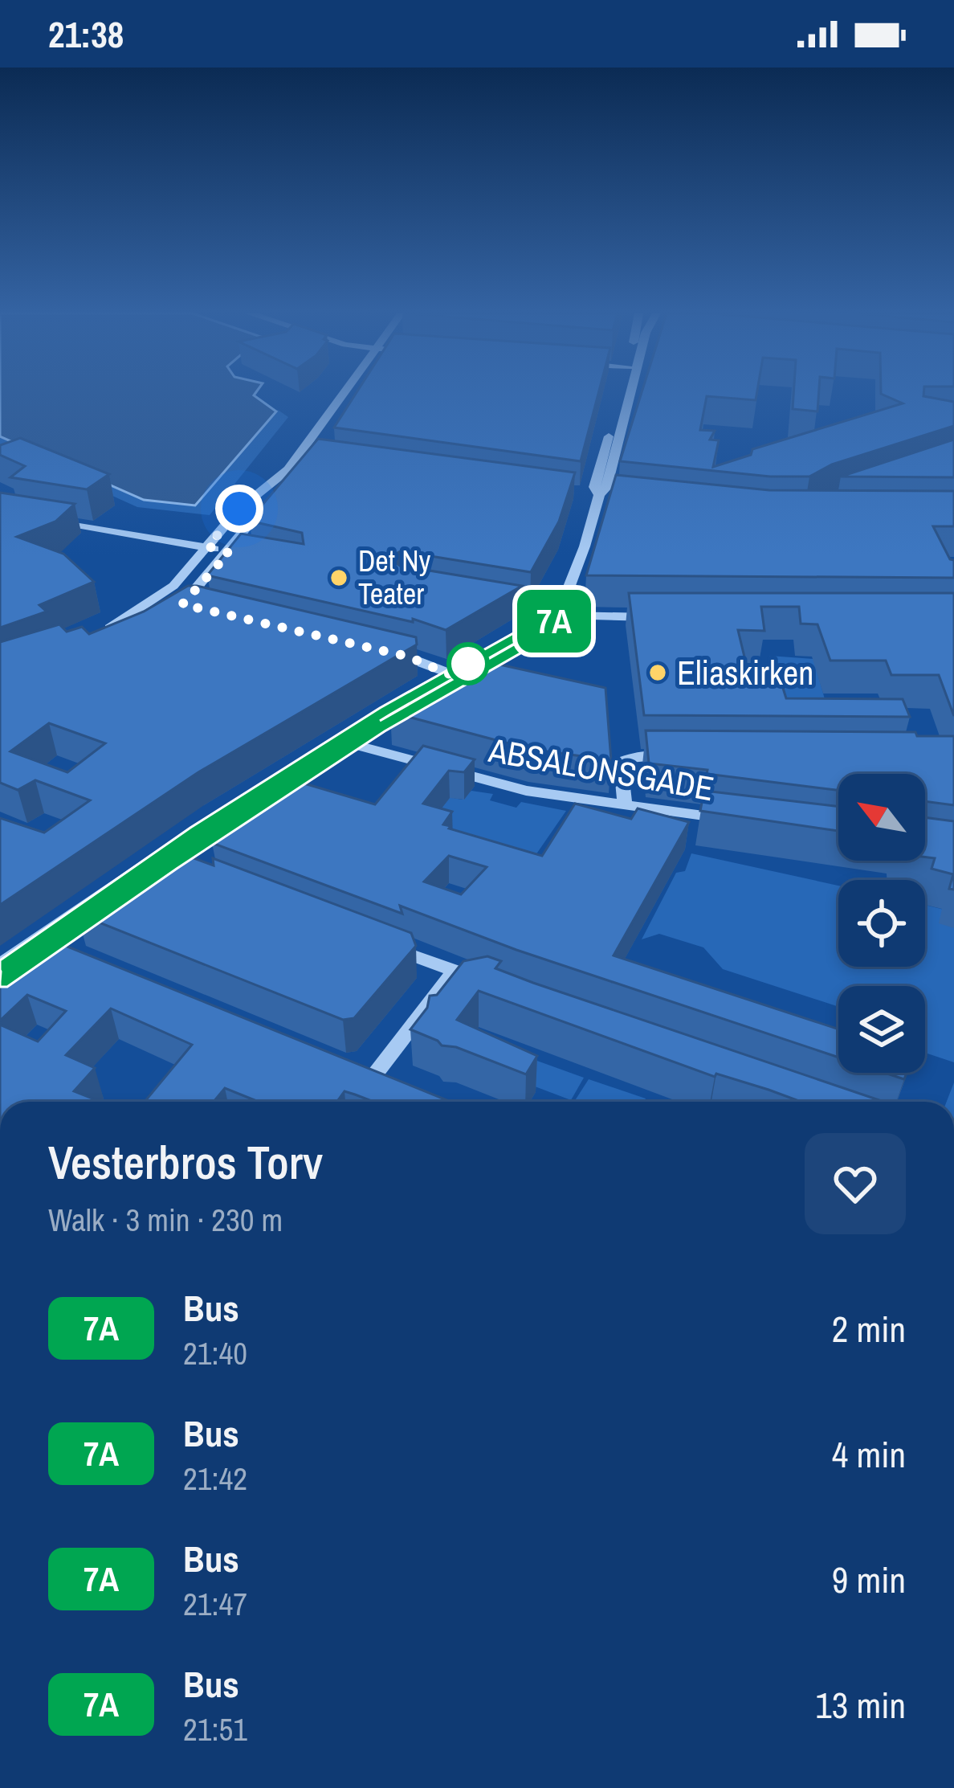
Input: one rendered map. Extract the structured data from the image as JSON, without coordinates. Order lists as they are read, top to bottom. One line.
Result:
{"streets":{"street":["ABSALONSGADE"]},"places":["Det Ny Teater","Eliaskirken"],"lines":["bus line 7A"],"north":"top left","page":{"status":"21:38","on_map":"7A","heading":["Vesterbros Torv","Walk · 3 min · 230 m"],"list":[{"mark":"7A","name":"Bus","note":"21:40","value":"2 min"},{"mark":"7A","name":"Bus","note":"21:42","value":"4 min"},{"mark":"7A","name":"Bus","note":"21:47","value":"9 min"},{"mark":"7A","name":"Bus","note":"21:51","value":"13 min"}]}}
